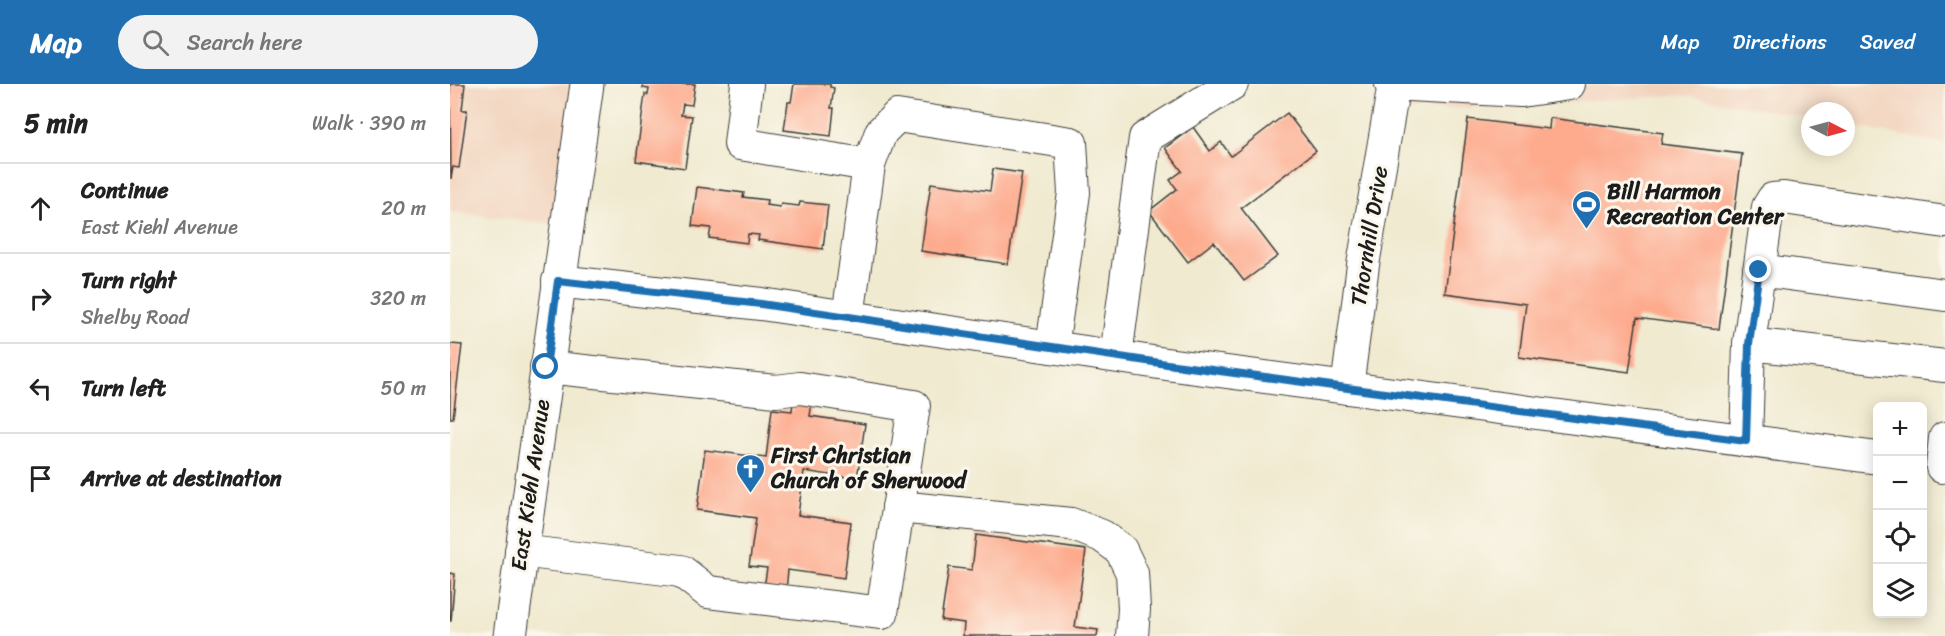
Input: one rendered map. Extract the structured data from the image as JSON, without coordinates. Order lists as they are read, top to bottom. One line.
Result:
{"streets":{"main road":["East Kiehl Avenue"],"street":["Thornhill Drive"]},"places":{"sports":["Bill Harmon Recreation Center"],"church":["First Christian Church of Sherwood"]},"north":"right","page":{"header":"Map","search":"Search here","nav":["Map","Directions","Saved"],"heading":["5 min","Walk · 390 m"],"list":[["Continue","East Kiehl Avenue","20 m"],["Turn right","Shelby Road","320 m"],["Turn left","50 m"],"Arrive at destination"],"map_buttons":["+","−"]}}
